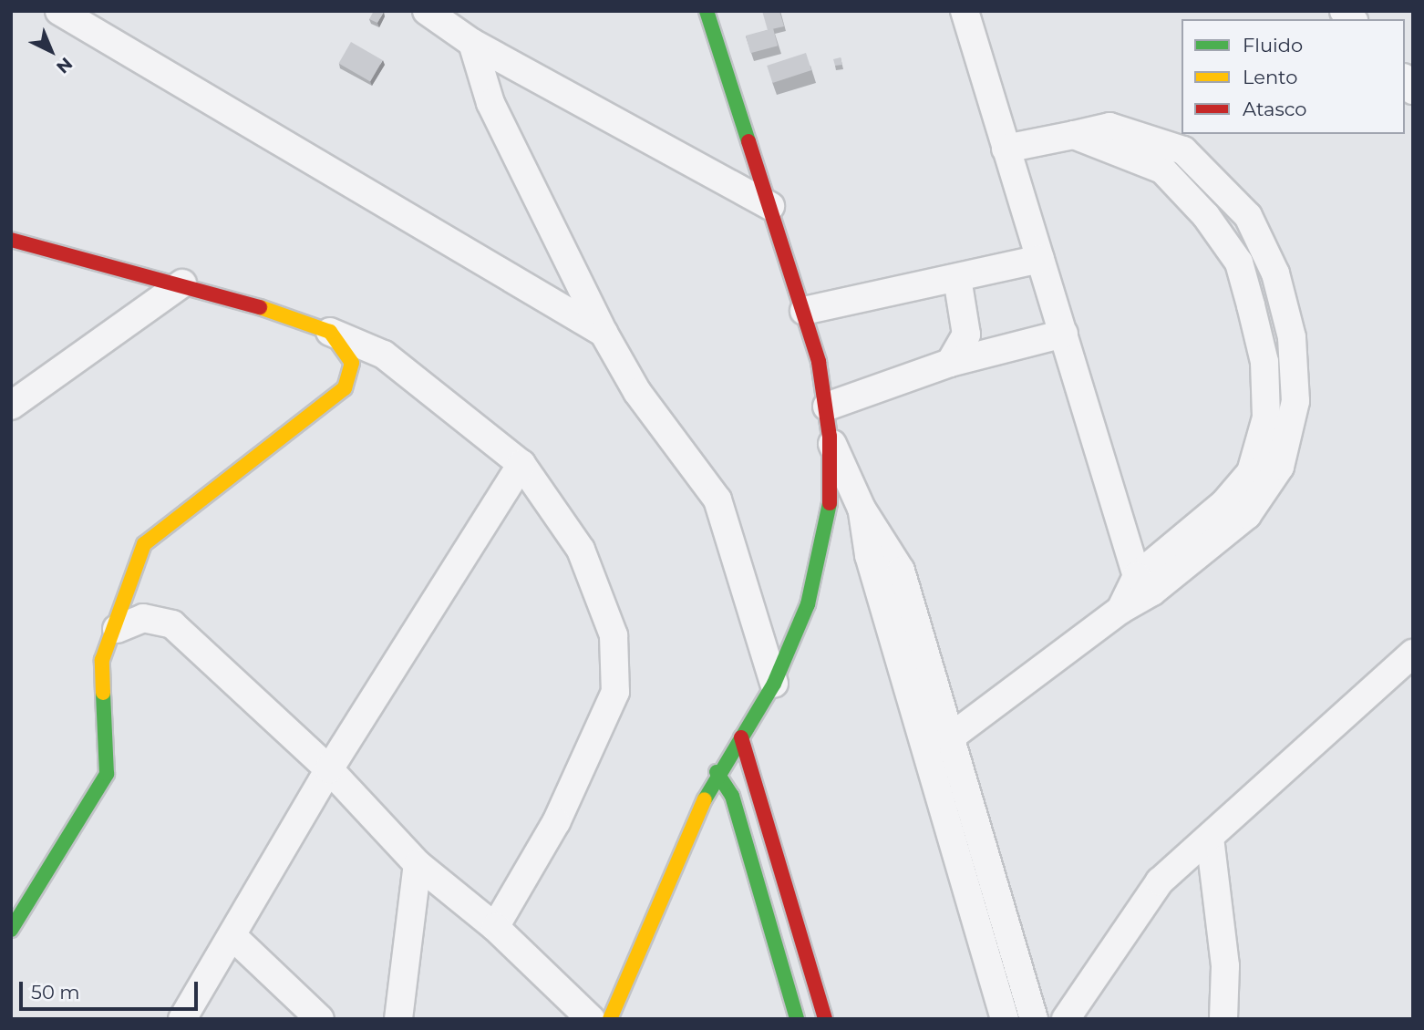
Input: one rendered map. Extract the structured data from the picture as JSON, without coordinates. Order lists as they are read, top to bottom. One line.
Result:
{"legend":["Fluido","Lento","Atasco"],"scale_bar":"50 m","north":"bottom right"}
